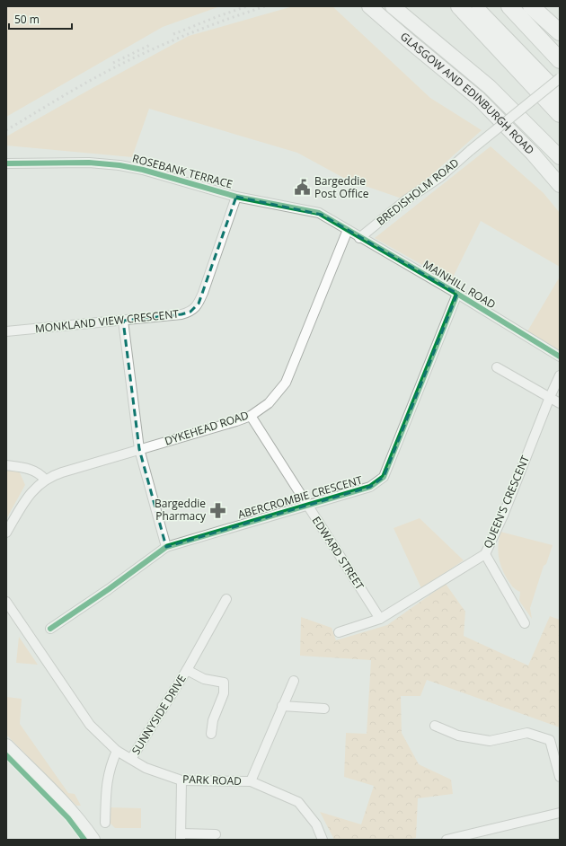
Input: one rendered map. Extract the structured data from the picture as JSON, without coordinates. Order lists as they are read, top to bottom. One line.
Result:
{"streets":{"main road":["GLASGOW AND EDINBURGH ROAD"],"street":["ROSEBANK TERRACE","BREDISHOLM ROAD","MAINHILL ROAD","MONKLAND VIEW CRESCENT","DYKEHEAD ROAD","ABERCROMBIE CRESCENT","QUEEN'S CRESCENT","EDWARD STREET","SUNNYSIDE DRIVE","PARK ROAD"]},"crossings":[["ROSEBANK TERRACE","MAINHILL ROAD"],["ROSEBANK TERRACE","MONKLAND VIEW CRESCENT"],["ROSEBANK TERRACE","DYKEHEAD ROAD"],["BREDISHOLM ROAD","MAINHILL ROAD"],["MAINHILL ROAD","DYKEHEAD ROAD"],["MAINHILL ROAD","ABERCROMBIE CRESCENT"],["DYKEHEAD ROAD","EDWARD STREET"],["ABERCROMBIE CRESCENT","EDWARD STREET"],["QUEEN'S CRESCENT","EDWARD STREET"],["SUNNYSIDE DRIVE","PARK ROAD"]],"places":{"public building":["Bargeddie Post Office"],"pharmacy":["Bargeddie Pharmacy"]},"scale_bar":"50 m"}
